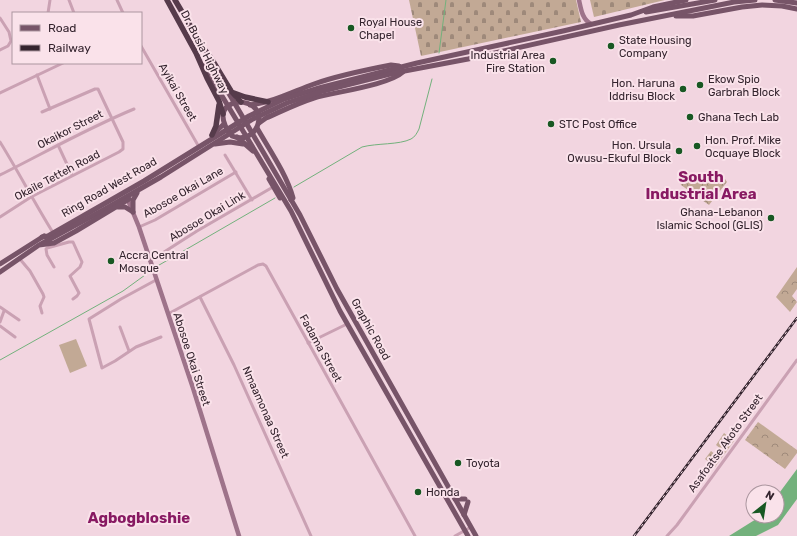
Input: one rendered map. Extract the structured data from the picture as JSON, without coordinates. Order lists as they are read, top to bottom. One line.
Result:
{"streets":{"highway":["Dr. Busia Highway"],"main road":["Ring Road West Road","Graphic Road"],"street":["Ayikai Street","Okaikor Street","Okaile Tetteh Road","Abosoe Okai Lane","Abosoe Okai Link","Fadama Street","Abosoe Okai Street","Nmaamonaa Street","Asafoatse Akoto Street"]},"crossings":[["Dr. Busia Highway","Ring Road West Road"],["Dr. Busia Highway","Graphic Road"],["Ayikai Street","Ring Road West Road"],["Okaikor Street","Okaile Tetteh Road"],["Ring Road West Road","Graphic Road"],["Ring Road West Road","Abosoe Okai Street"],["Abosoe Okai Lane","Abosoe Okai Street"],["Abosoe Okai Link","Graphic Road"],["Abosoe Okai Link","Abosoe Okai Street"],["Fadama Street","Abosoe Okai Street"],["Fadama Street","Nmaamonaa Street"]],"districts":["South Industrial Area","Agbogbloshie"],"places":["Royal House Chapel","State Housing Company","Industrial Area Fire Station","Ekow Spio Garbrah Block","Hon. Haruna Iddrisu Block","Ghana Tech Lab","STC Post Office","Hon. Prof. Mike Ocquaye Block","Hon. Ursula Owusu-Ekuful Block","Ghana-Lebanon Islamic School (GLIS)","Accra Central Mosque","Toyota","Honda"],"legend":["Road","Railway"],"north":"top right"}
